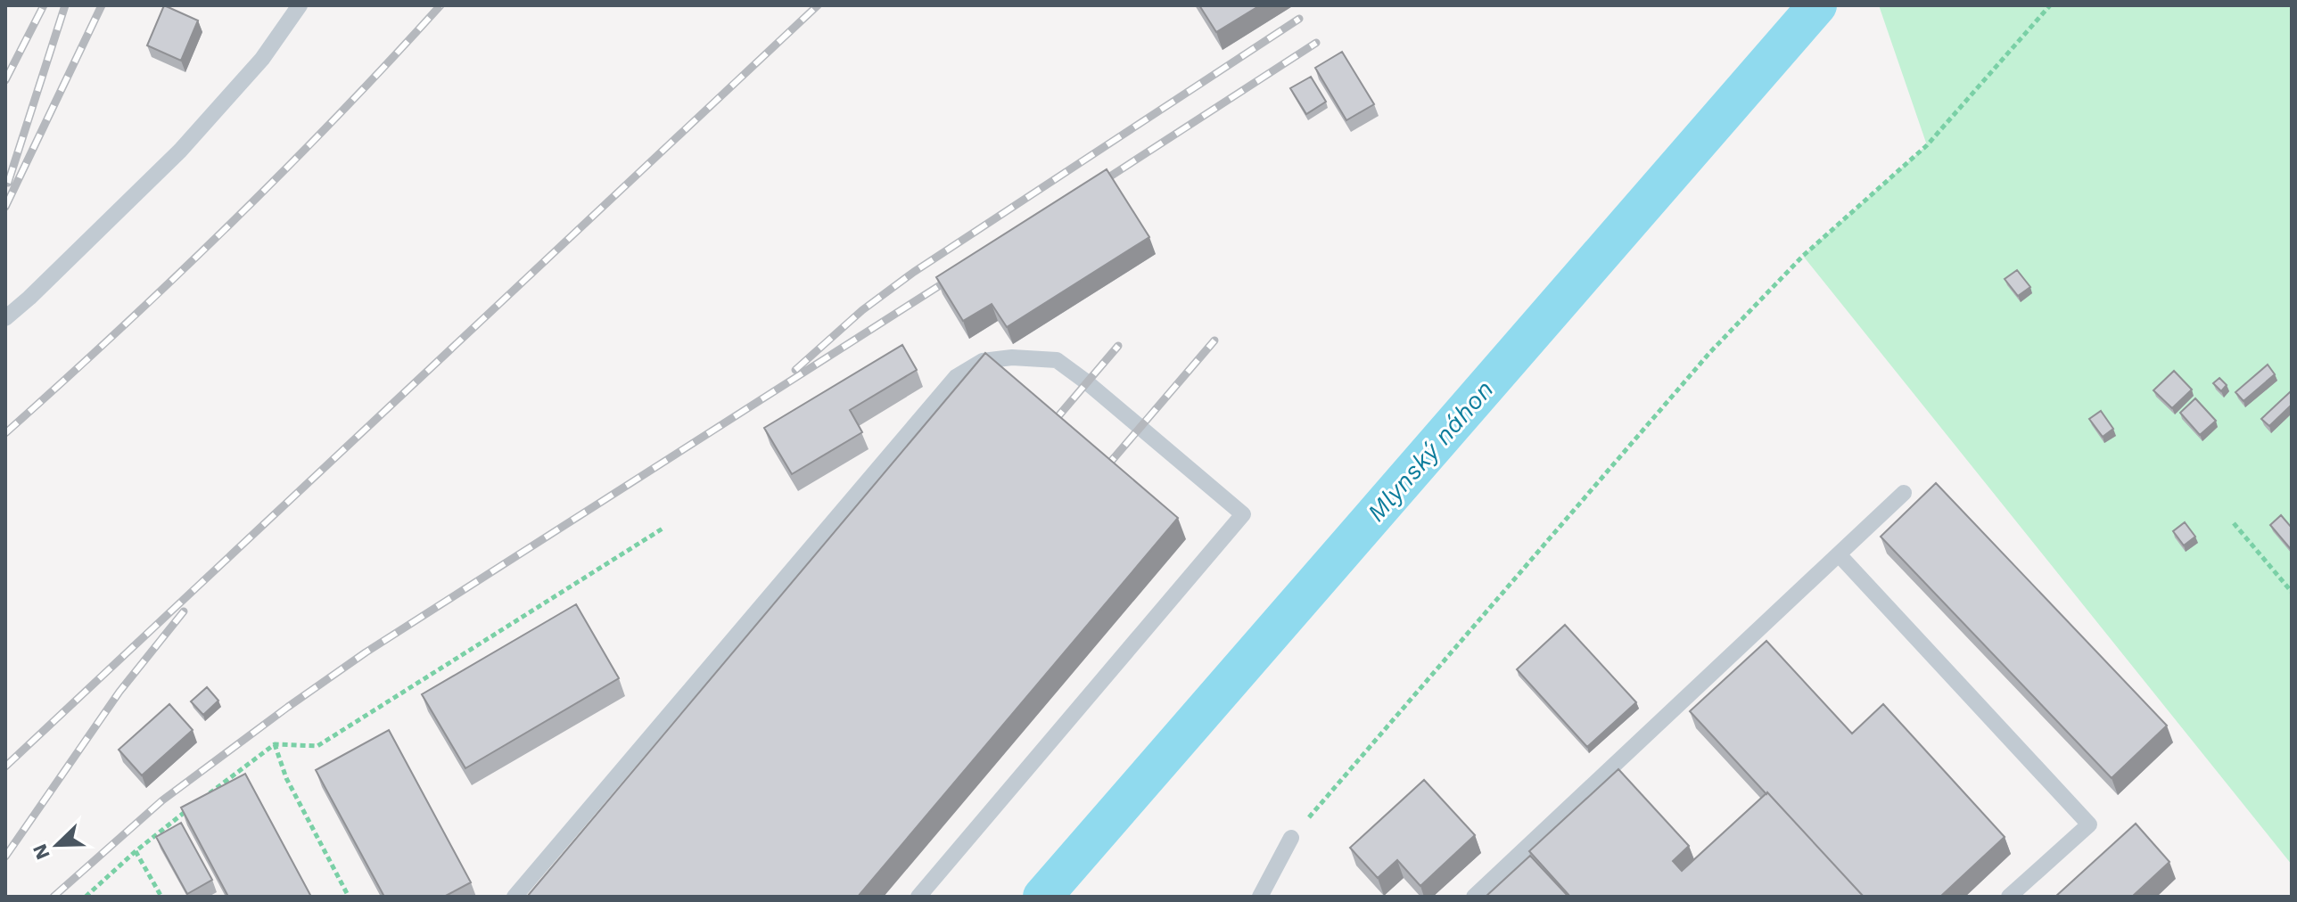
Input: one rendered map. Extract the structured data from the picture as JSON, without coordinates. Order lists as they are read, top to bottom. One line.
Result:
{"water":["Mlynský náhon"],"north":"bottom left"}
